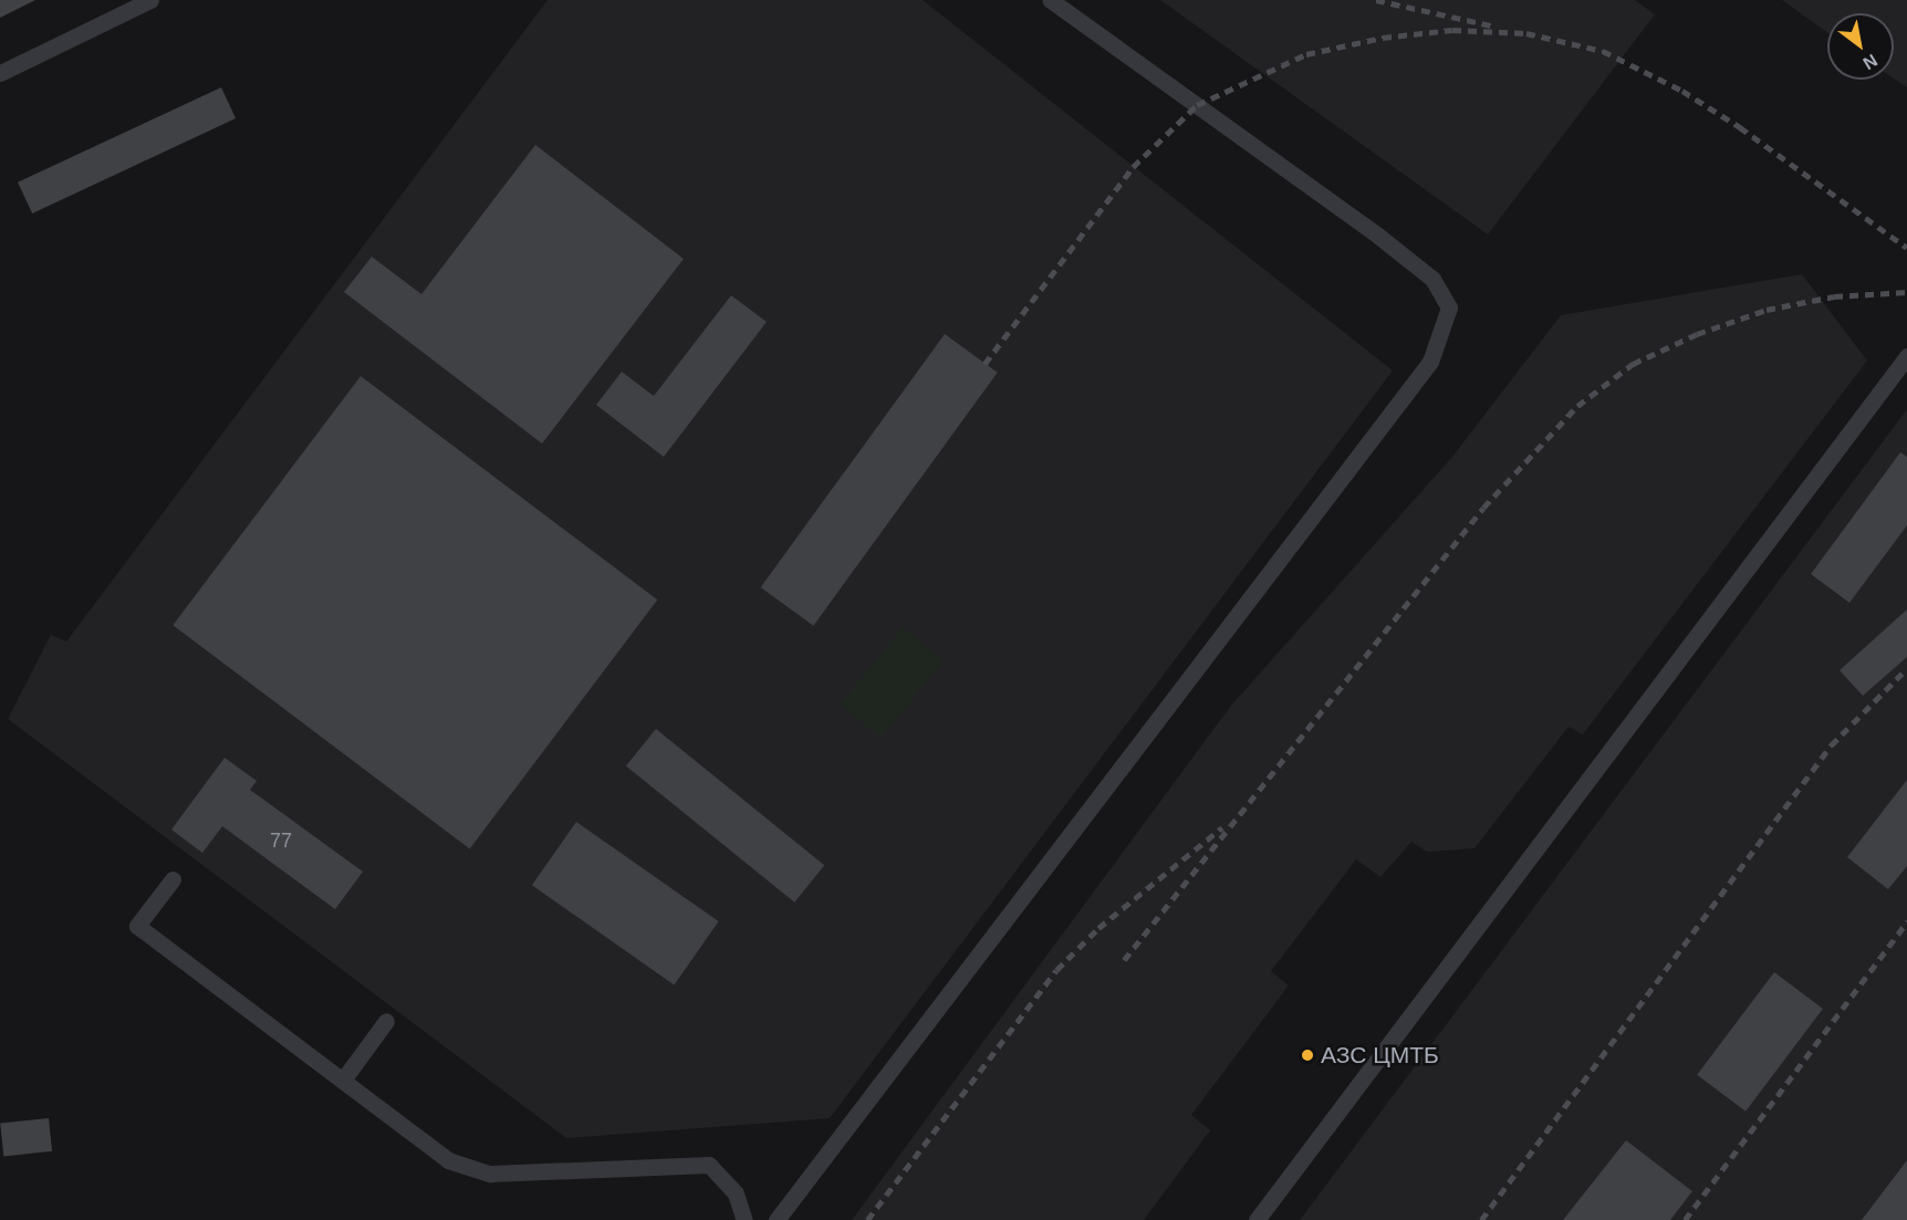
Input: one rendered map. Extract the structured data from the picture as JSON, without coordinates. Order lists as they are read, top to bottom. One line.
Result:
{"places":["АЗС ЦМТБ"],"house_numbers":["77"],"north":"bottom right"}
